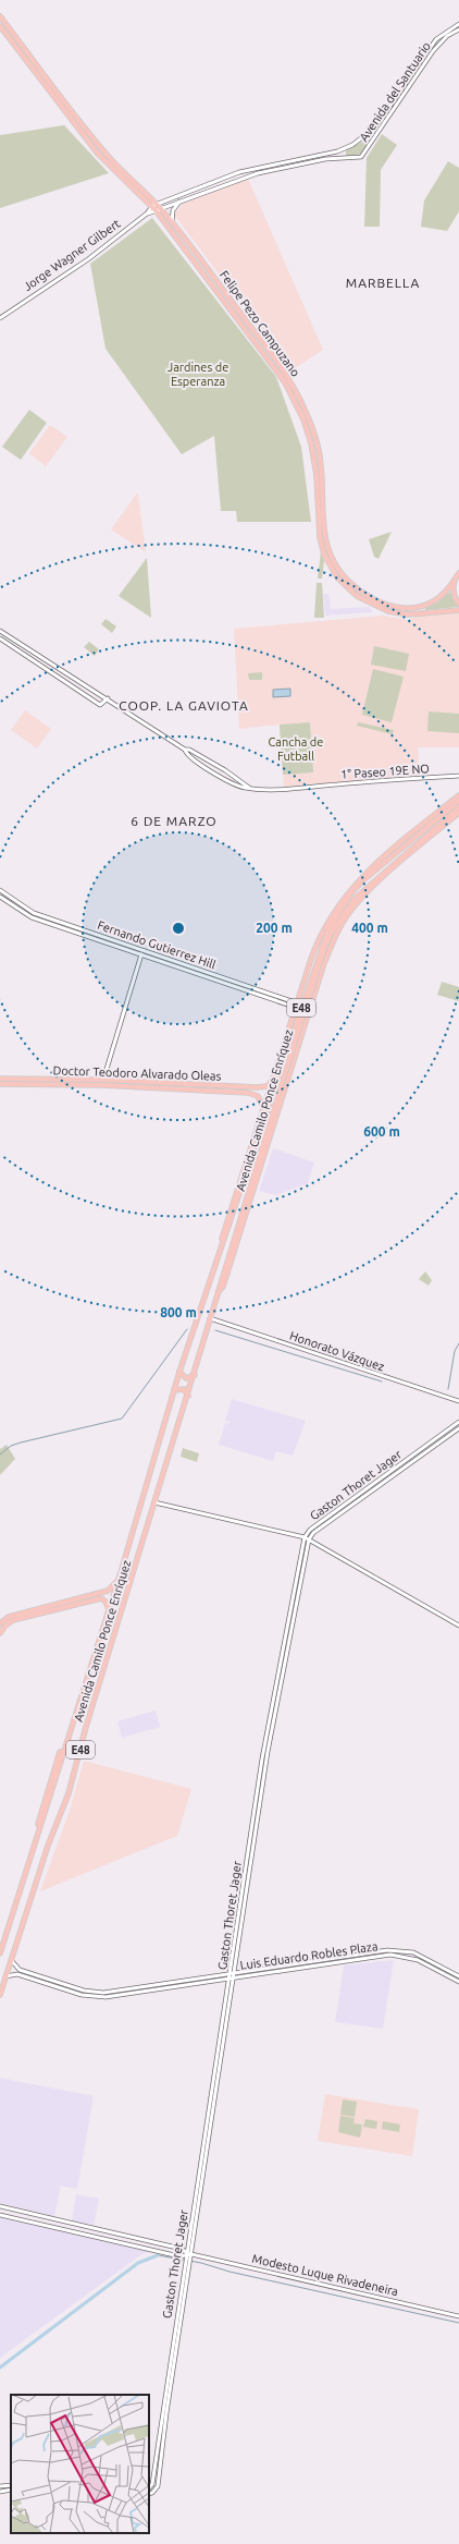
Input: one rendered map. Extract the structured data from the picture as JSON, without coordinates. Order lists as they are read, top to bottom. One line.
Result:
{"streets":{"main road":["Felipe Pezo Campuzano","E48","Doctor Teodoro Alvarado Oleas","Avenida Camilo Ponce Enríquez"],"street":["Avenida del Santuario","Jorge Wagner Gilbert","1° Paseo 19E NO","Fernando Gutierrez Hill","Honorato Vázquez","Gaston Thoret Jager","Luis Eduardo Robles Plaza","Modesto Luque Rivadeneira"]},"crossings":[["Avenida del Santuario","Jorge Wagner Gilbert"],["Avenida del Santuario","Felipe Pezo Campuzano"],["Jorge Wagner Gilbert","Felipe Pezo Campuzano"],["Fernando Gutierrez Hill","Avenida Camilo Ponce Enríquez"],["Doctor Teodoro Alvarado Oleas","Avenida Camilo Ponce Enríquez"],["Avenida Camilo Ponce Enríquez","Honorato Vázquez"],["Avenida Camilo Ponce Enríquez","Luis Eduardo Robles Plaza"],["Gaston Thoret Jager","Luis Eduardo Robles Plaza"],["Gaston Thoret Jager","Modesto Luque Rivadeneira"]],"districts":["MARBELLA","COOP. LA GAVIOTA","6 DE MARZO"],"parks":["Jardines de Esperanza","Cancha de Futball"],"rings":["200 m","400 m","600 m","800 m"]}
